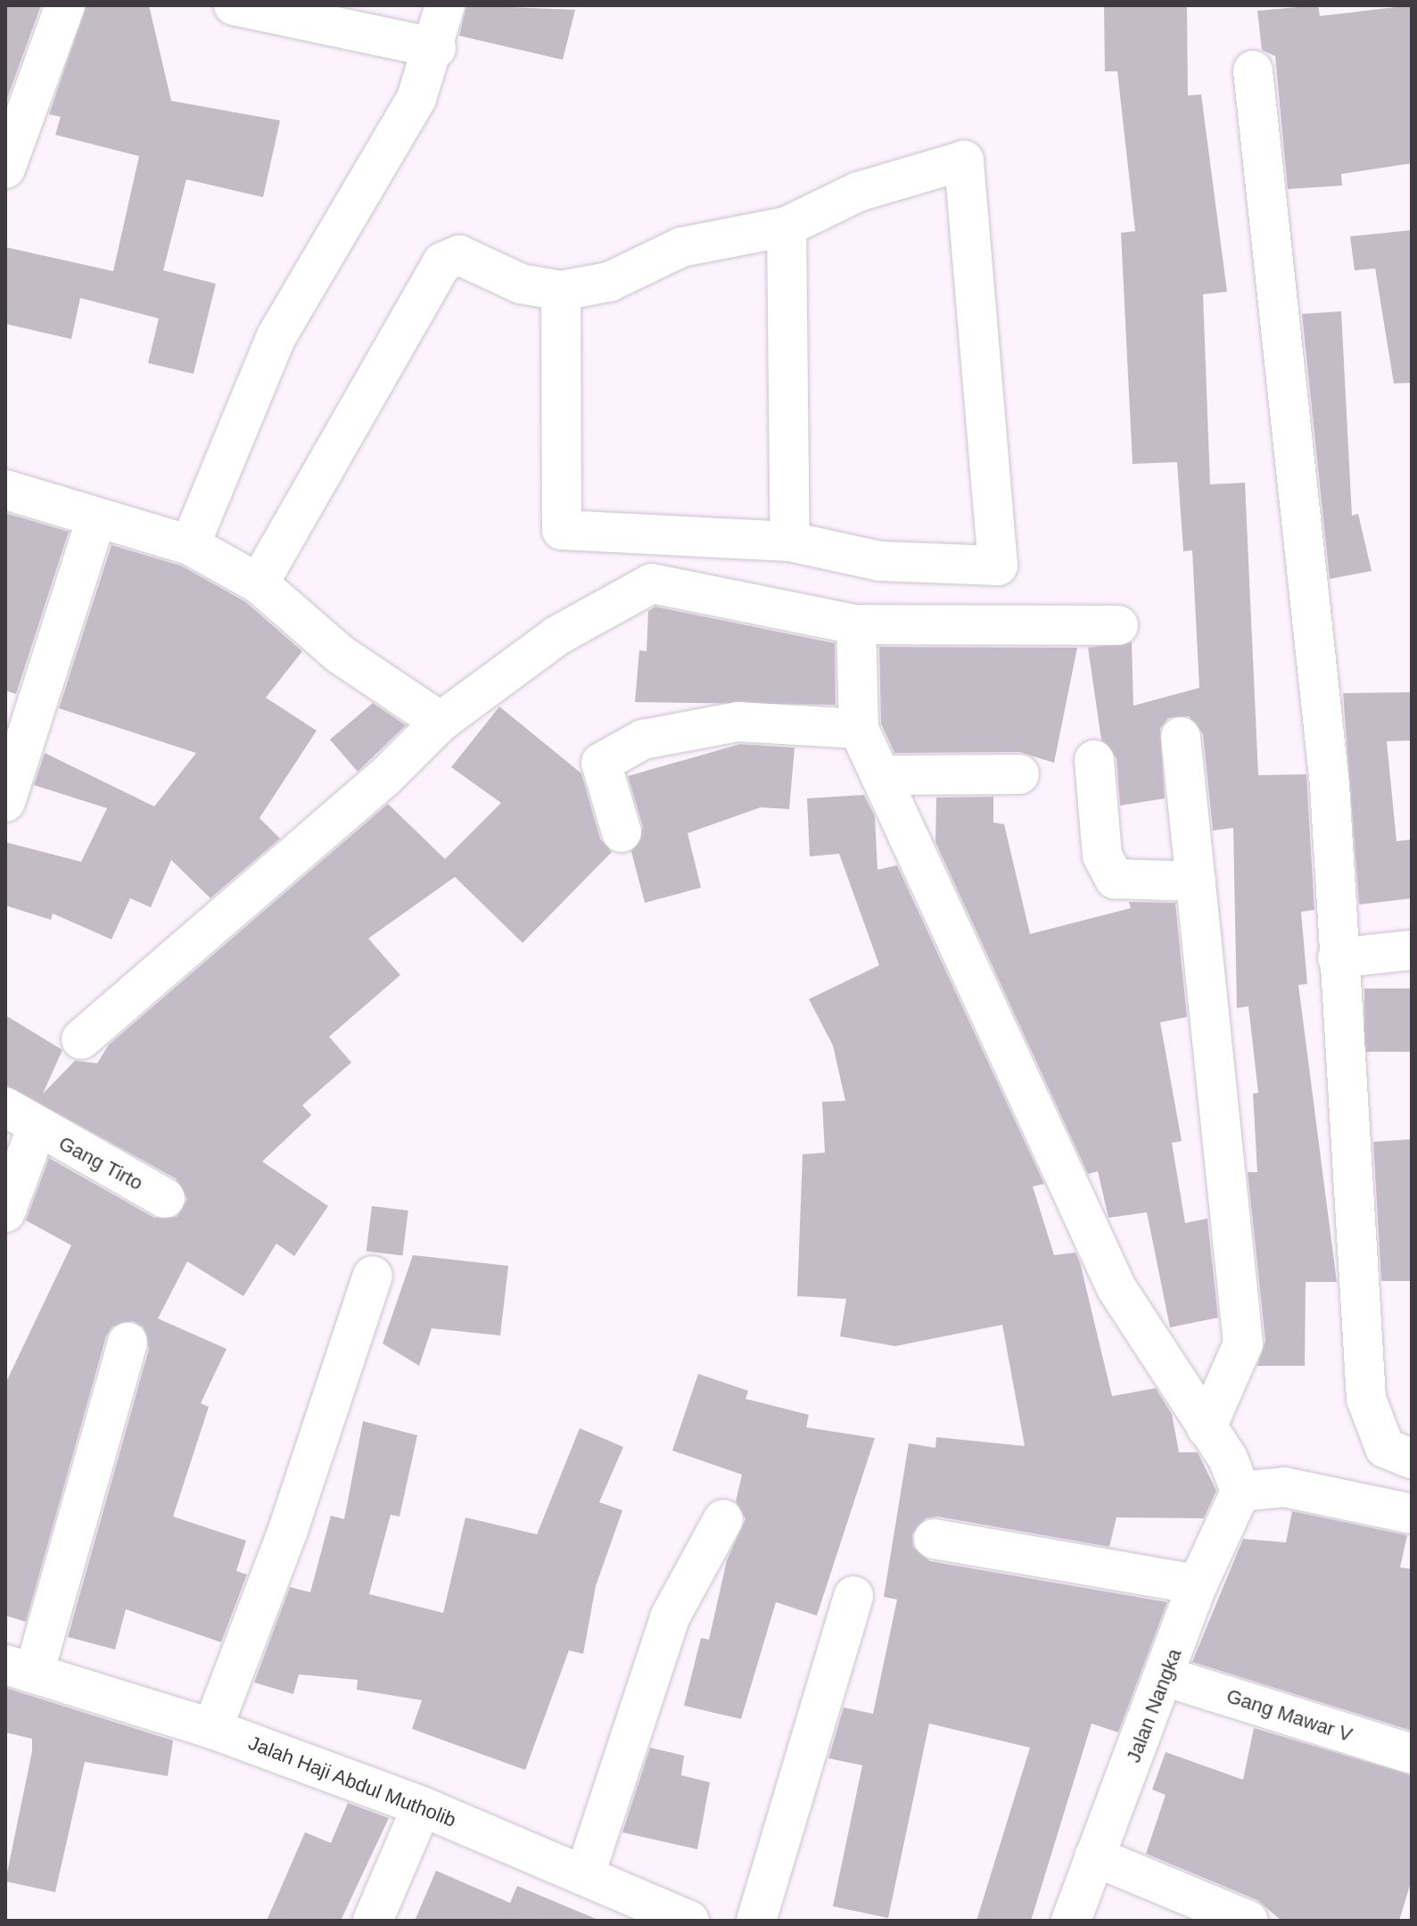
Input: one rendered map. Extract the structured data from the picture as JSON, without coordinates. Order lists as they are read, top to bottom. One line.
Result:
{"streets":{"street":["Gang Tirto","Jalan Nangka","Gang Mawar V","Jalah Haji Abdul Mutholib"]},"crossings":[["Jalan Nangka","Gang Mawar V"]]}
